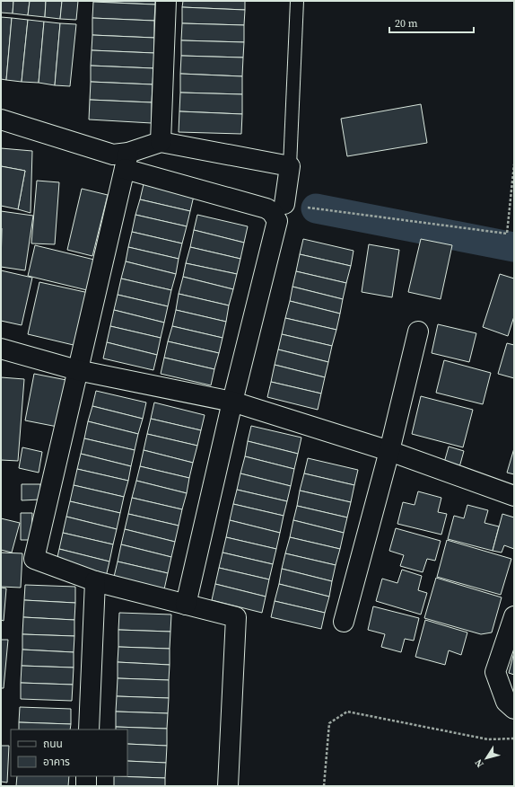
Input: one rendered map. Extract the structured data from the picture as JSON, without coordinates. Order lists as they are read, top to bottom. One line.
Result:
{"legend":["ถนน","อาคาร"],"scale_bar":"20 m","north":"bottom left"}
